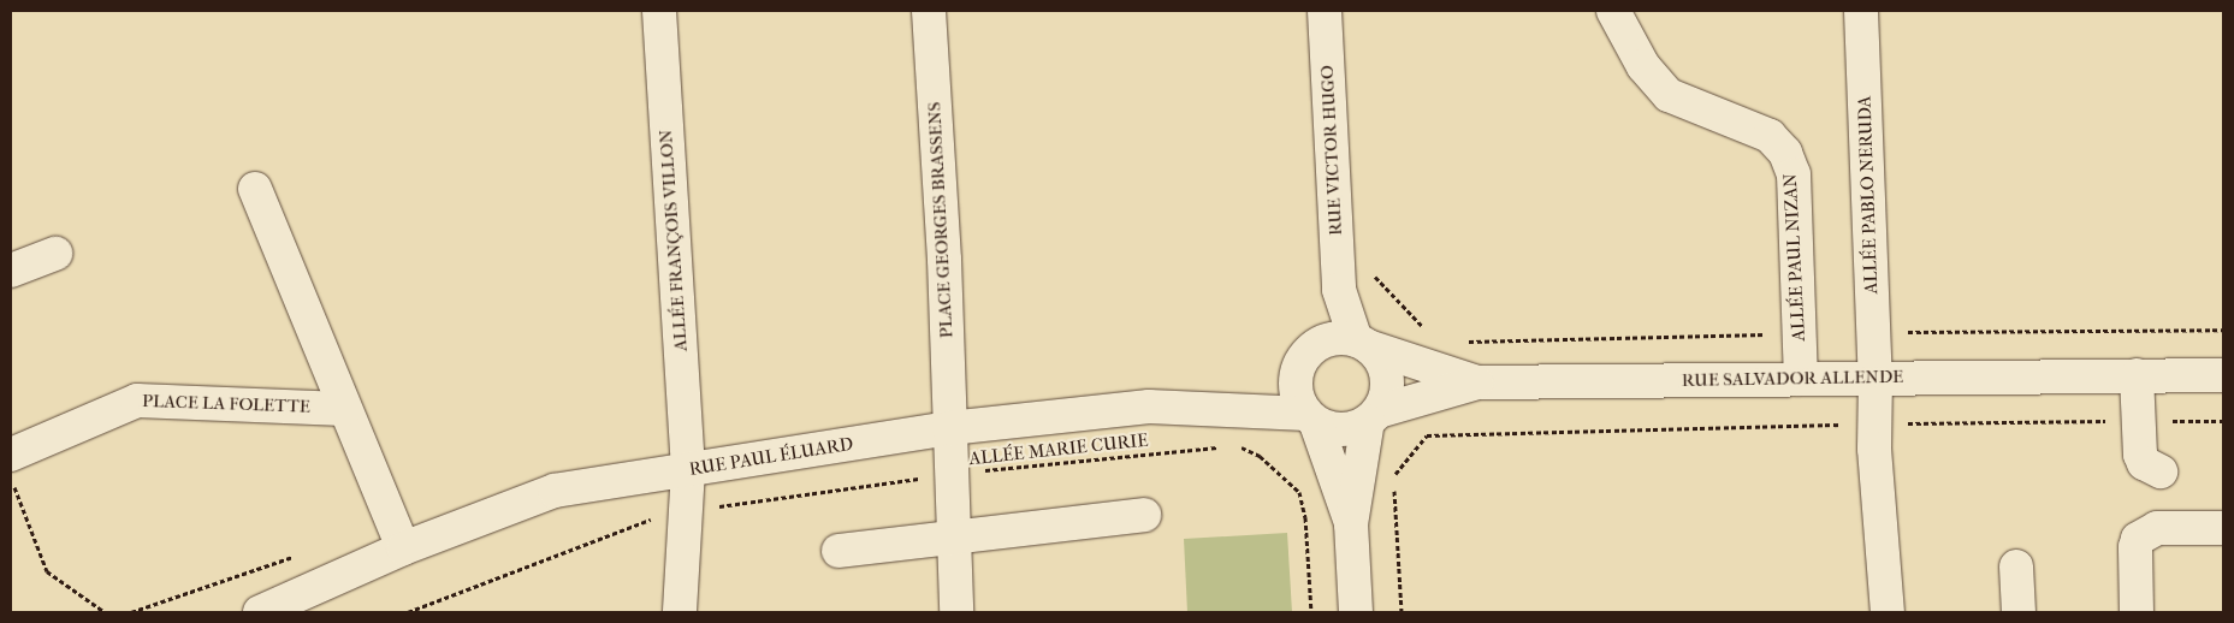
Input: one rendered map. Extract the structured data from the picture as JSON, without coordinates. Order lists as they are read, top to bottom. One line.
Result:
{"streets":{"street":["RUE VICTOR HUGO","ALLÉE PABLO NERUDA","PLACE GEORGES BRASSENS","ALLÉE FRANÇOIS VILLON","ALLÉE PAUL NIZAN","RUE SALVADOR ALLENDE","PLACE LA FOLETTE","RUE PAUL ÉLUARD"],"path":["ALLÉE MARIE CURIE"]},"crossings":[["RUE VICTOR HUGO","RUE SALVADOR ALLENDE"],["RUE VICTOR HUGO","RUE PAUL ÉLUARD"],["ALLÉE PABLO NERUDA","RUE SALVADOR ALLENDE"],["PLACE GEORGES BRASSENS","ALLÉE MARIE CURIE"],["PLACE GEORGES BRASSENS","RUE PAUL ÉLUARD"],["ALLÉE FRANÇOIS VILLON","ALLÉE MARIE CURIE"],["ALLÉE FRANÇOIS VILLON","RUE PAUL ÉLUARD"],["ALLÉE PAUL NIZAN","RUE SALVADOR ALLENDE"],["RUE SALVADOR ALLENDE","RUE PAUL ÉLUARD"],["PLACE LA FOLETTE","RUE PAUL ÉLUARD"]]}
